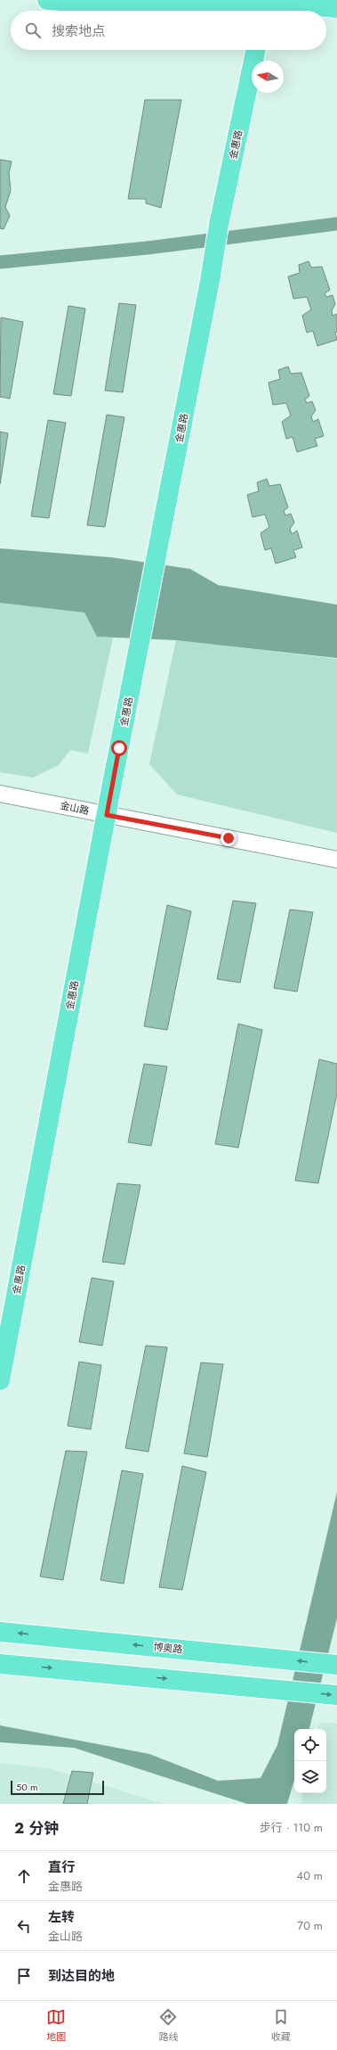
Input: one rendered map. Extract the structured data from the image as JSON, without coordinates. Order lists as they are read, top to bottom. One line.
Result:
{"streets":{"main road":["金惠路","博奥路"],"street":["金山路"]},"crossings":[["金惠路","金山路"]],"scale_bar":"50 m","north":"left","page":{"search":"搜索地点","scale":"50 m","heading":["2 分钟","步行 · 110 m"],"list":[["直行","金惠路","40 m"],["左转","金山路","70 m"],"到达目的地"],"nav":["地图","路线","收藏"]}}
